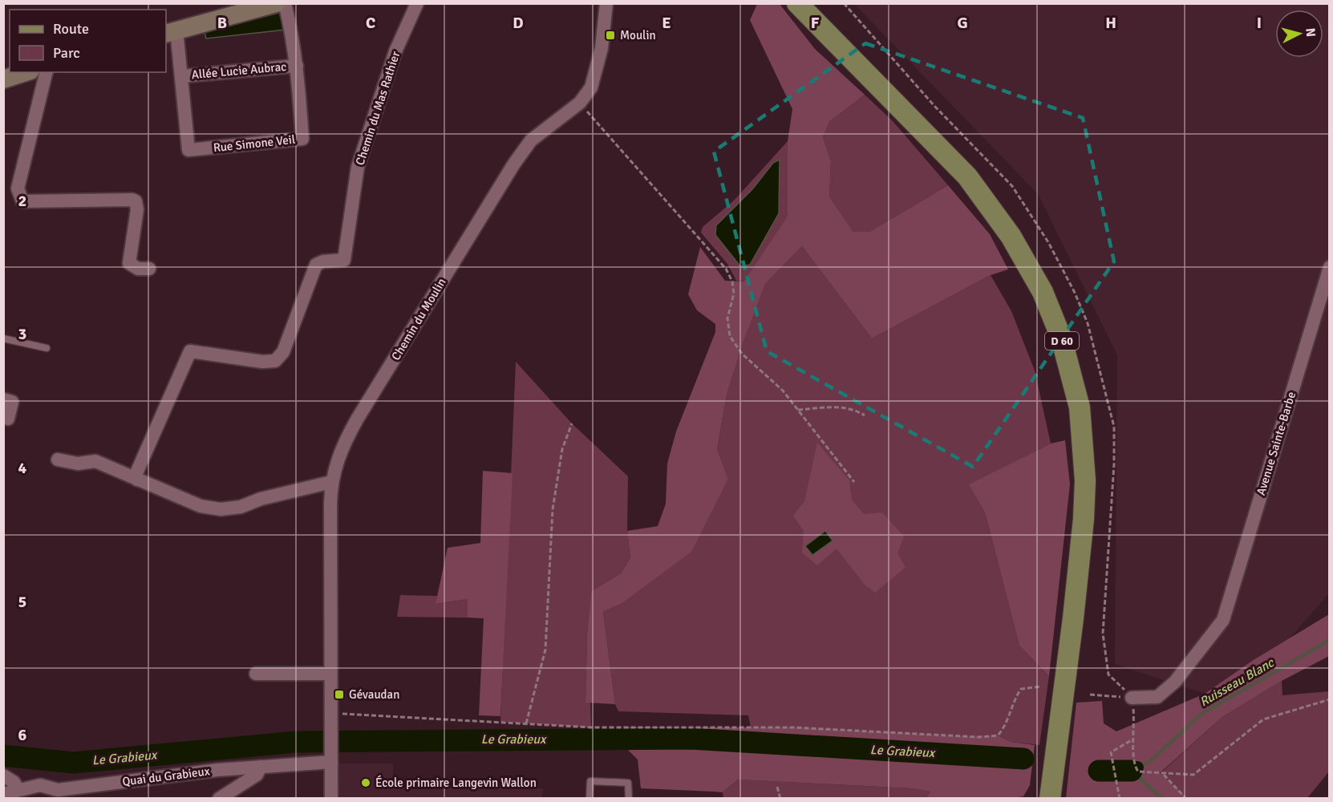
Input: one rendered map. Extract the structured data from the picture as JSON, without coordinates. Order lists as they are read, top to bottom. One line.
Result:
{"streets":{"main road":["D 60"],"street":["Allée Lucie Aubrac","Chemin du Mas Rathier","Rue Simone Veil","Chemin du Moulin","Avenue Sainte-Barbe","Quai du Grabieux"]},"crossings":[["Allée Lucie Aubrac","Rue Simone Veil"],["Chemin du Moulin","Quai du Grabieux"]],"water":["Ruisseau Blanc","Le Grabieux"],"places":{"transit":["Moulin","Gévaudan"],"other":["École primaire Langevin Wallon"]},"legend":["Route","Parc"],"north":"right","grid":{"columns":["B","C","D","E","F","G","H","I"],"rows":["2","3","4","5","6"]}}
